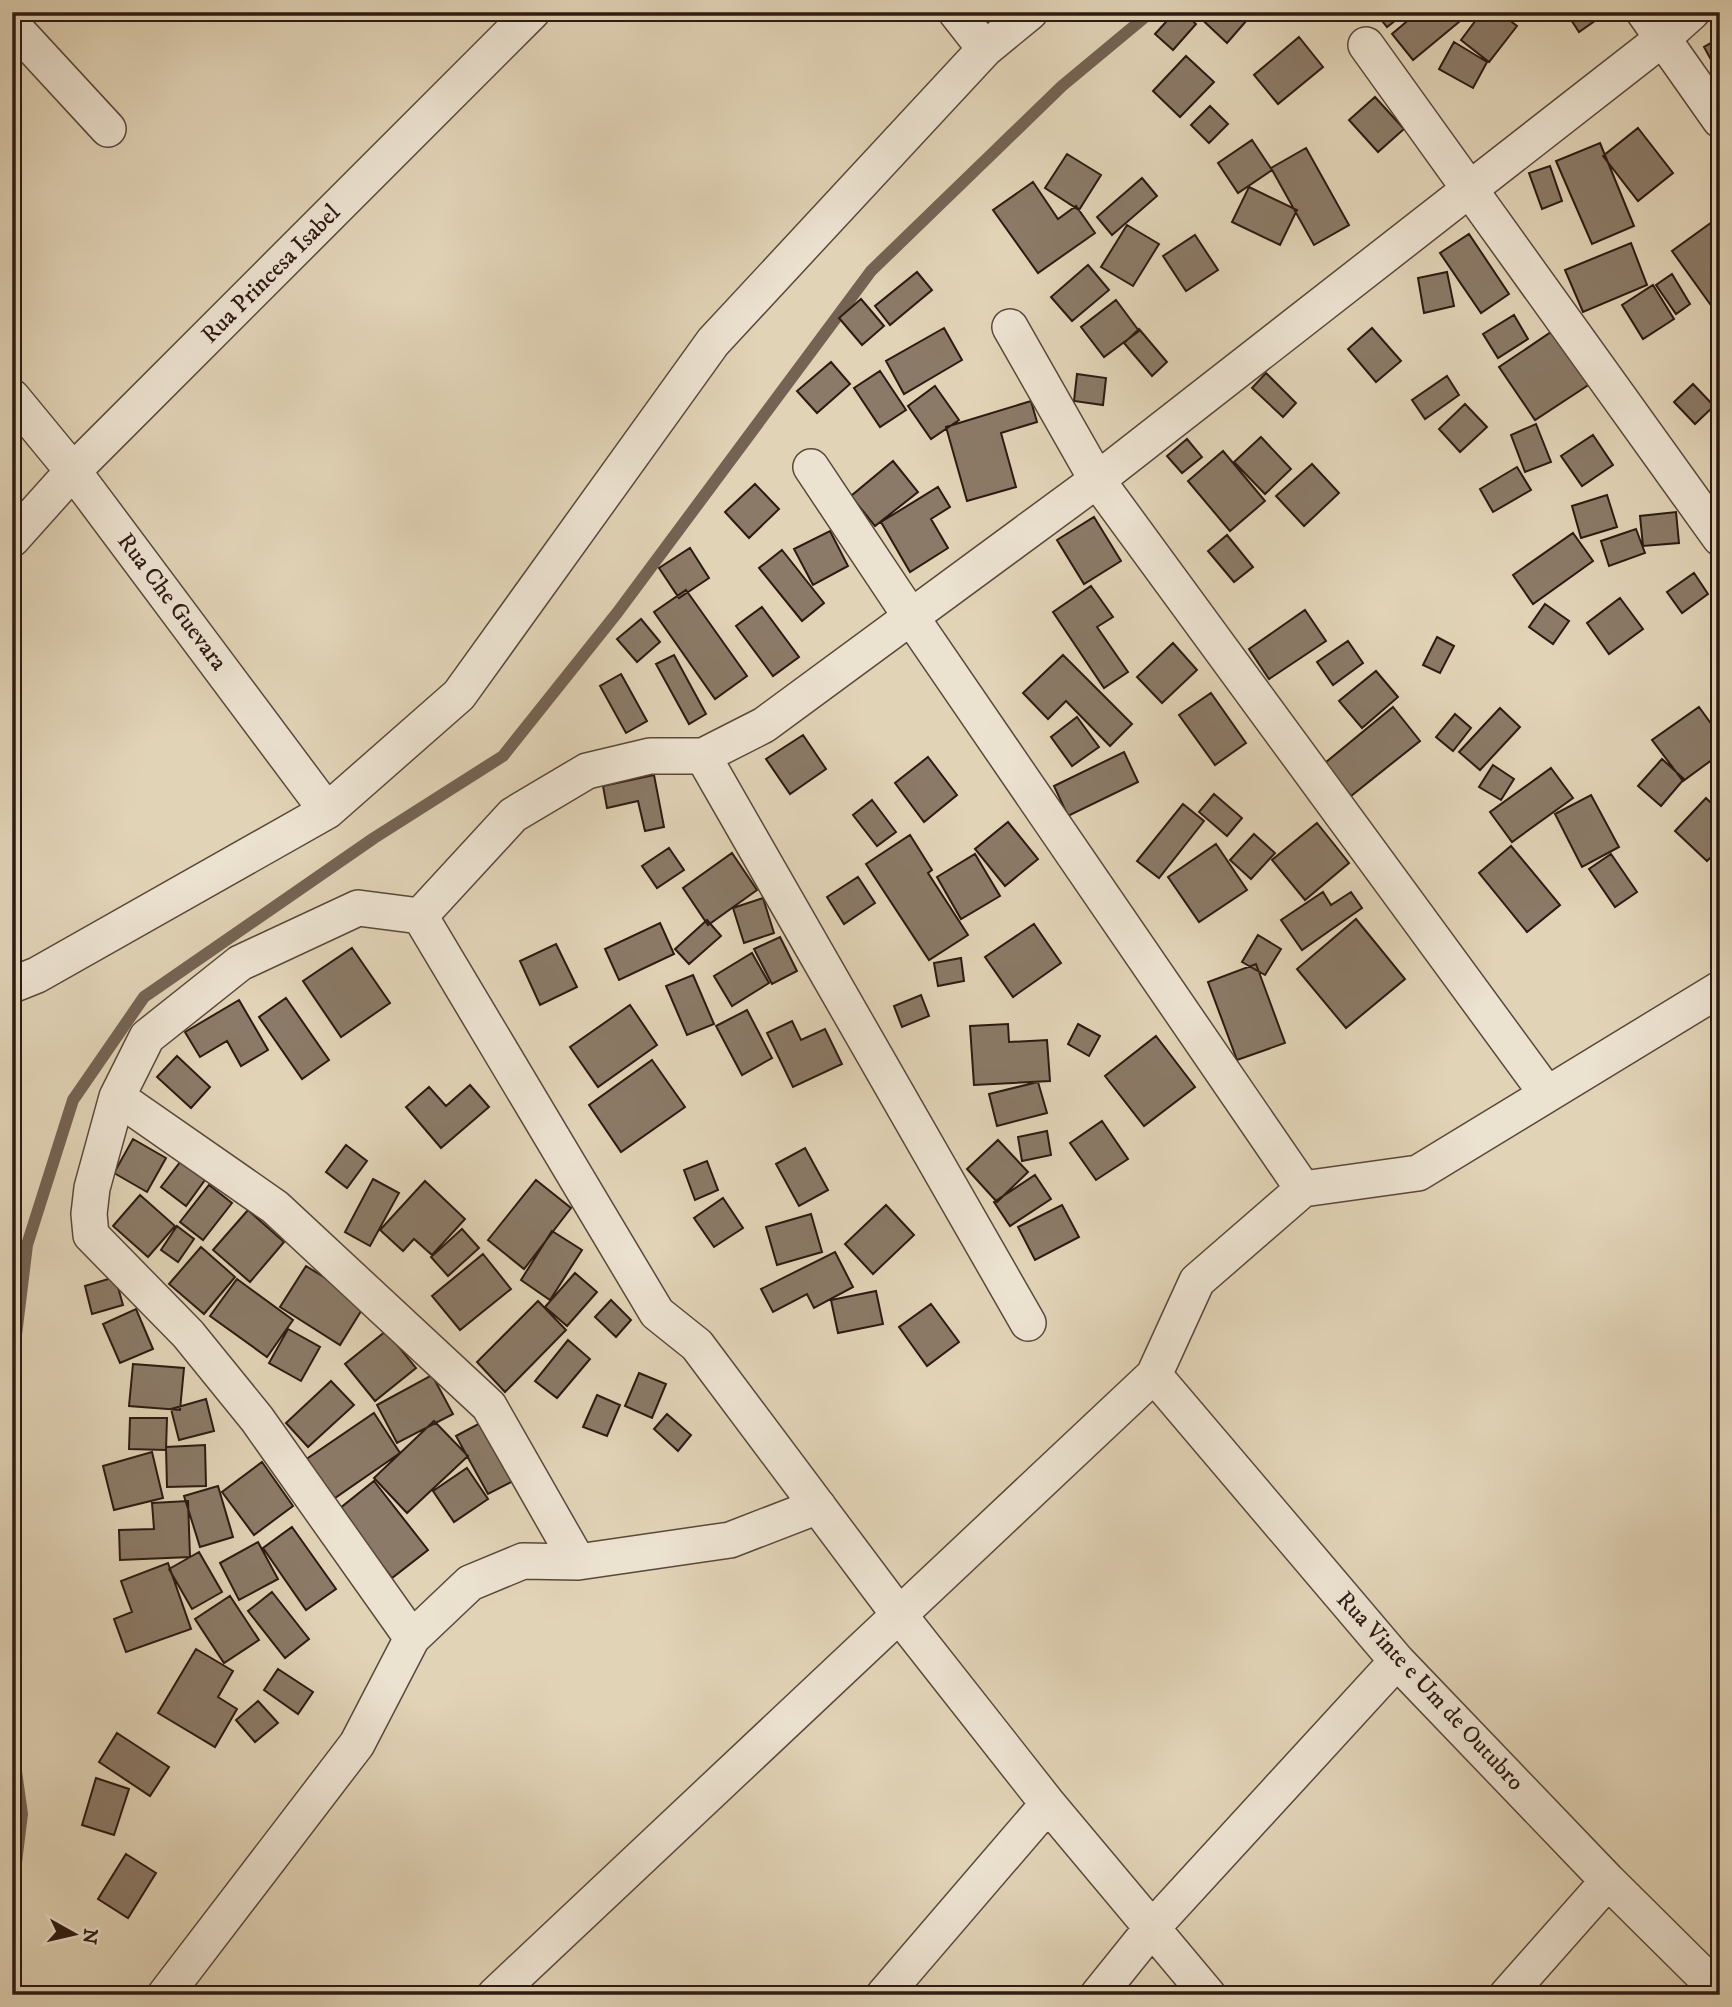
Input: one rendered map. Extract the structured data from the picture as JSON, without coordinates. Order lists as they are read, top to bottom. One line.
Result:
{"streets":{"street":["Rua Princesa Isabel","Rua Che Guevara","Rua Vinte e Um de Outubro"]},"crossings":[["Rua Princesa Isabel","Rua Che Guevara"]],"north":"right"}
